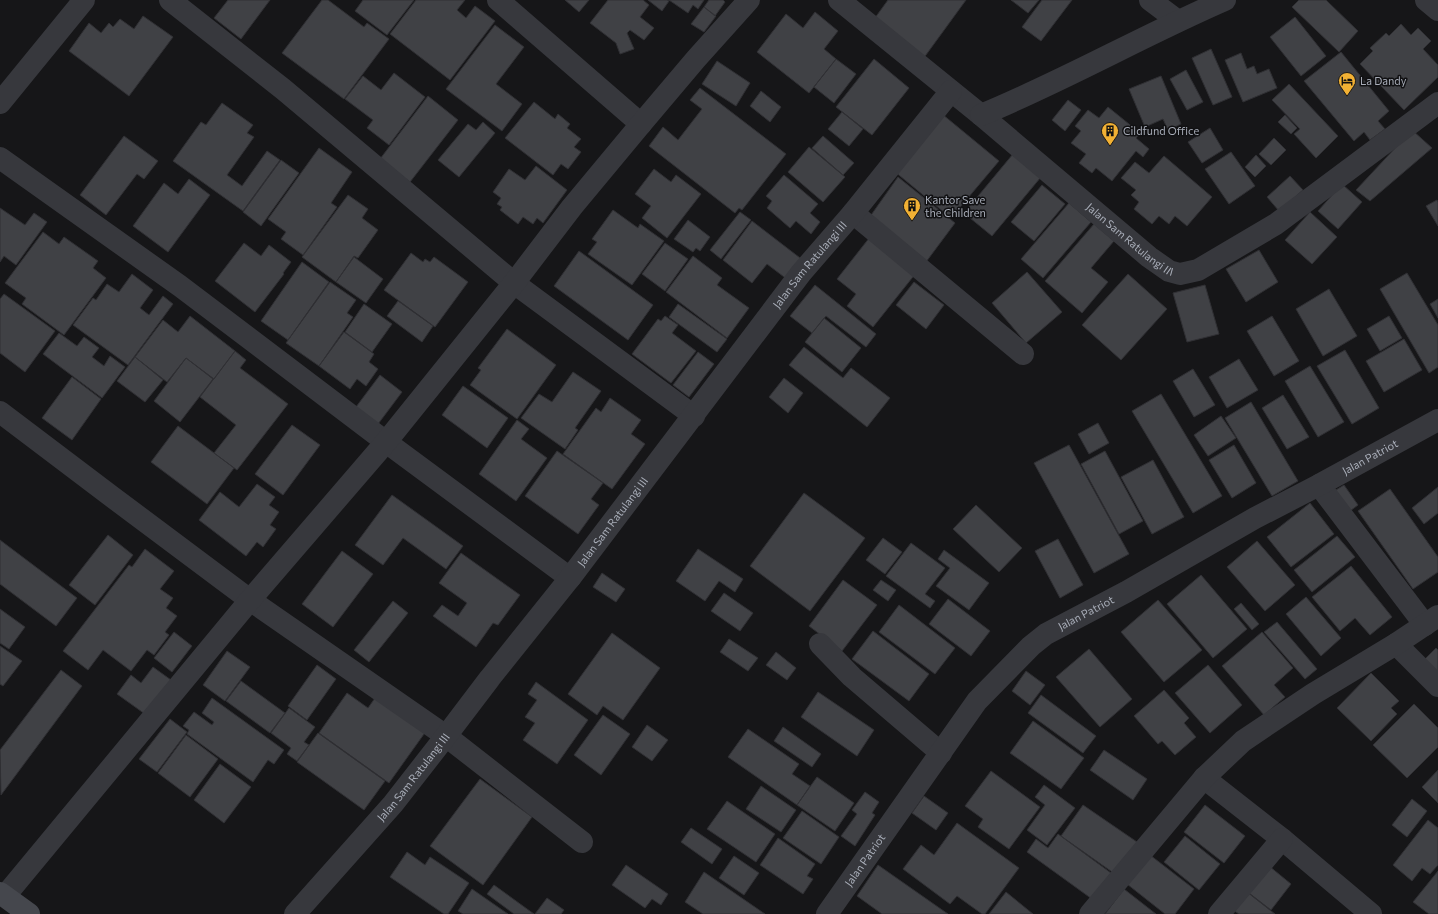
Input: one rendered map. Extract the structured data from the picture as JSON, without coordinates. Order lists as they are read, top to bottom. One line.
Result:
{"streets":{"street":["Jalan Sam Ratulangi III","Jalan Patriot"]},"places":{"hotel":["La Dandy"],"building":["Cildfund Office","Kantor Save the Children"]}}
